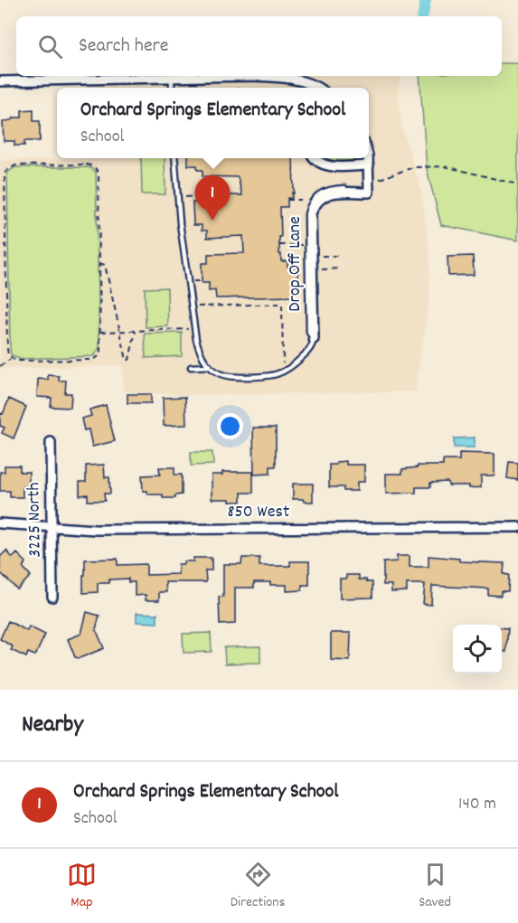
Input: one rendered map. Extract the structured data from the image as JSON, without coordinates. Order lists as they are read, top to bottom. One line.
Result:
{"streets":{"street":["850 West","3225 North"]},"crossings":[["850 West","3225 North"]],"page":{"search":"Search here","popup":["Orchard Springs Elementary School","School"],"pins":"1","heading":"Nearby","list":[{"mark":"1","name":"Orchard Springs Elementary School","note":"School","value":"140 m"}],"nav":["Map","Directions","Saved"]}}
